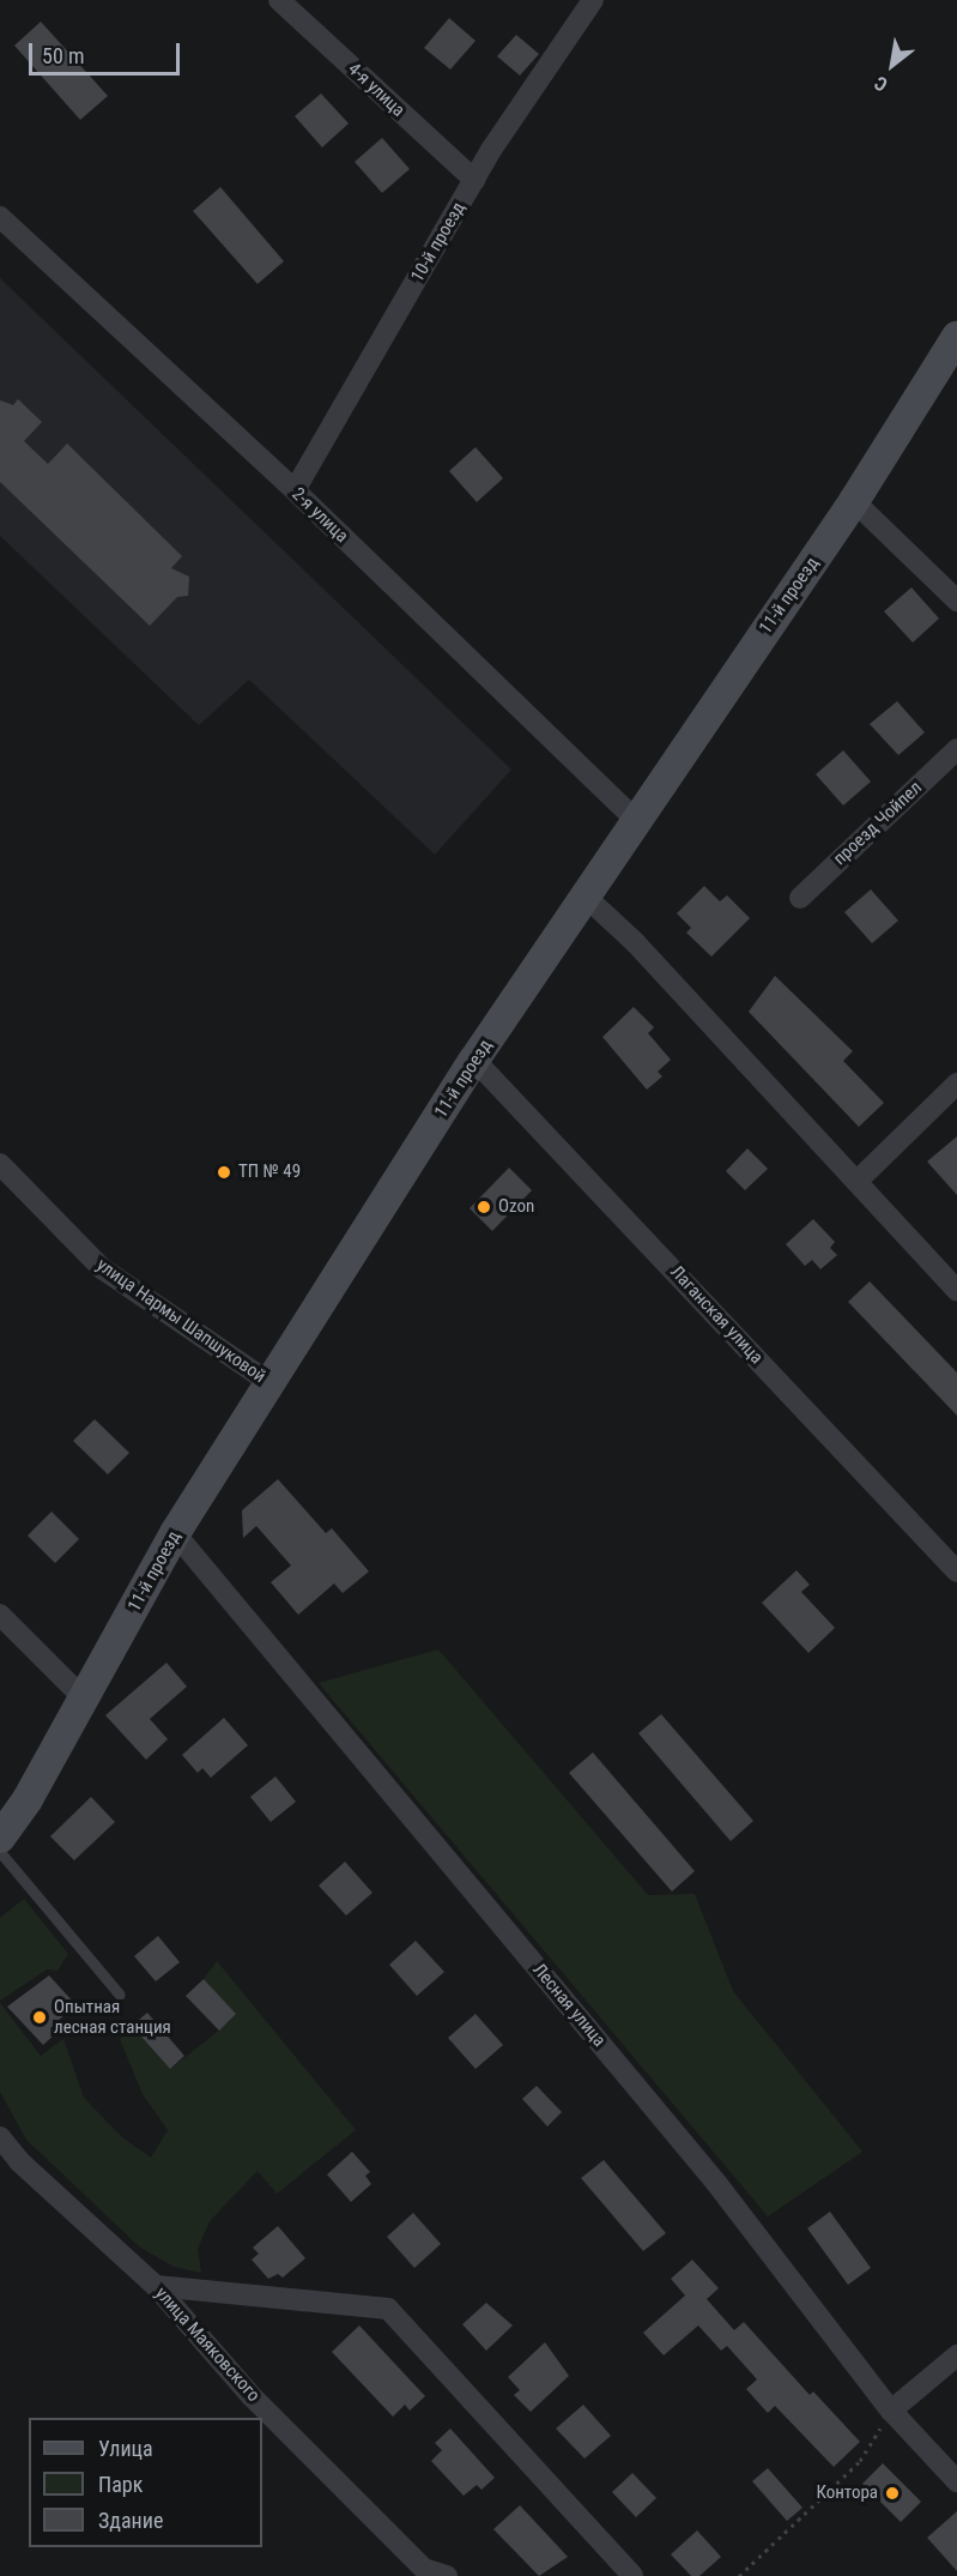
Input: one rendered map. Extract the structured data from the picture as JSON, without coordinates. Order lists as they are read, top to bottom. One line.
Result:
{"streets":{"street":["4-я улица","10-й проезд","2-я улица","11-й проезд","проезд Чойпел","Лаганская улица","улица Нармы Шапшуковой","Лесная улица","улица Маяковского"]},"crossings":[["4-я улица","10-й проезд"],["10-й проезд","2-я улица"],["2-я улица","11-й проезд"],["11-й проезд","Лаганская улица"],["11-й проезд","улица Нармы Шапшуковой"],["11-й проезд","Лесная улица"]],"places":["ТП № 49","Ozon","Опытная лесная станция","Контора"],"legend":["Улица","Парк","Здание"],"scale_bar":"50 m","north":"bottom left"}
